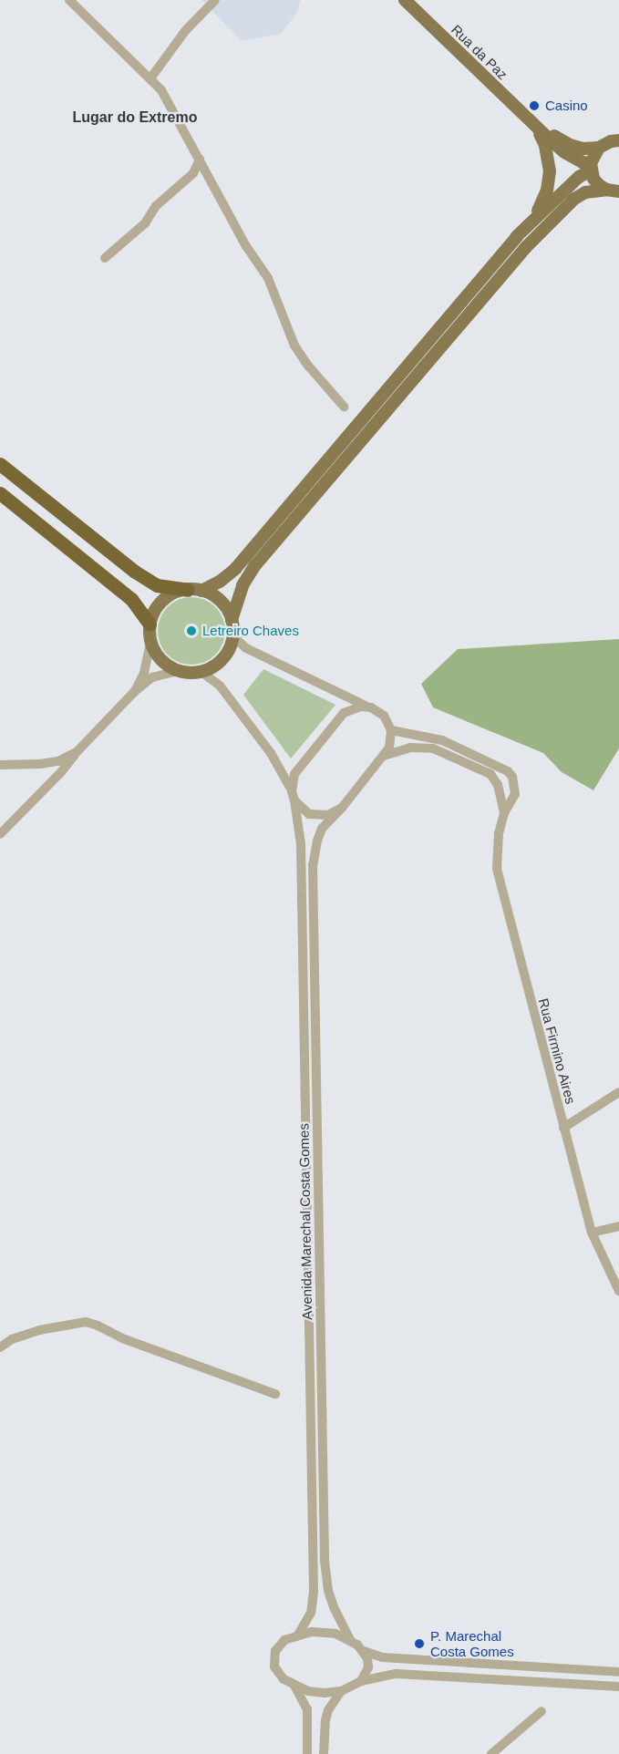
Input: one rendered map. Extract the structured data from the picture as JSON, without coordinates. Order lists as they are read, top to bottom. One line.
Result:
{"streets":{"main road":["Rua da Paz"],"street":["Rua Firmino Aires","Avenida Marechal Costa Gomes"]},"districts":["Lugar do Extremo"],"places":["Casino","Letreiro Chaves","P. Marechal Costa Gomes"]}
